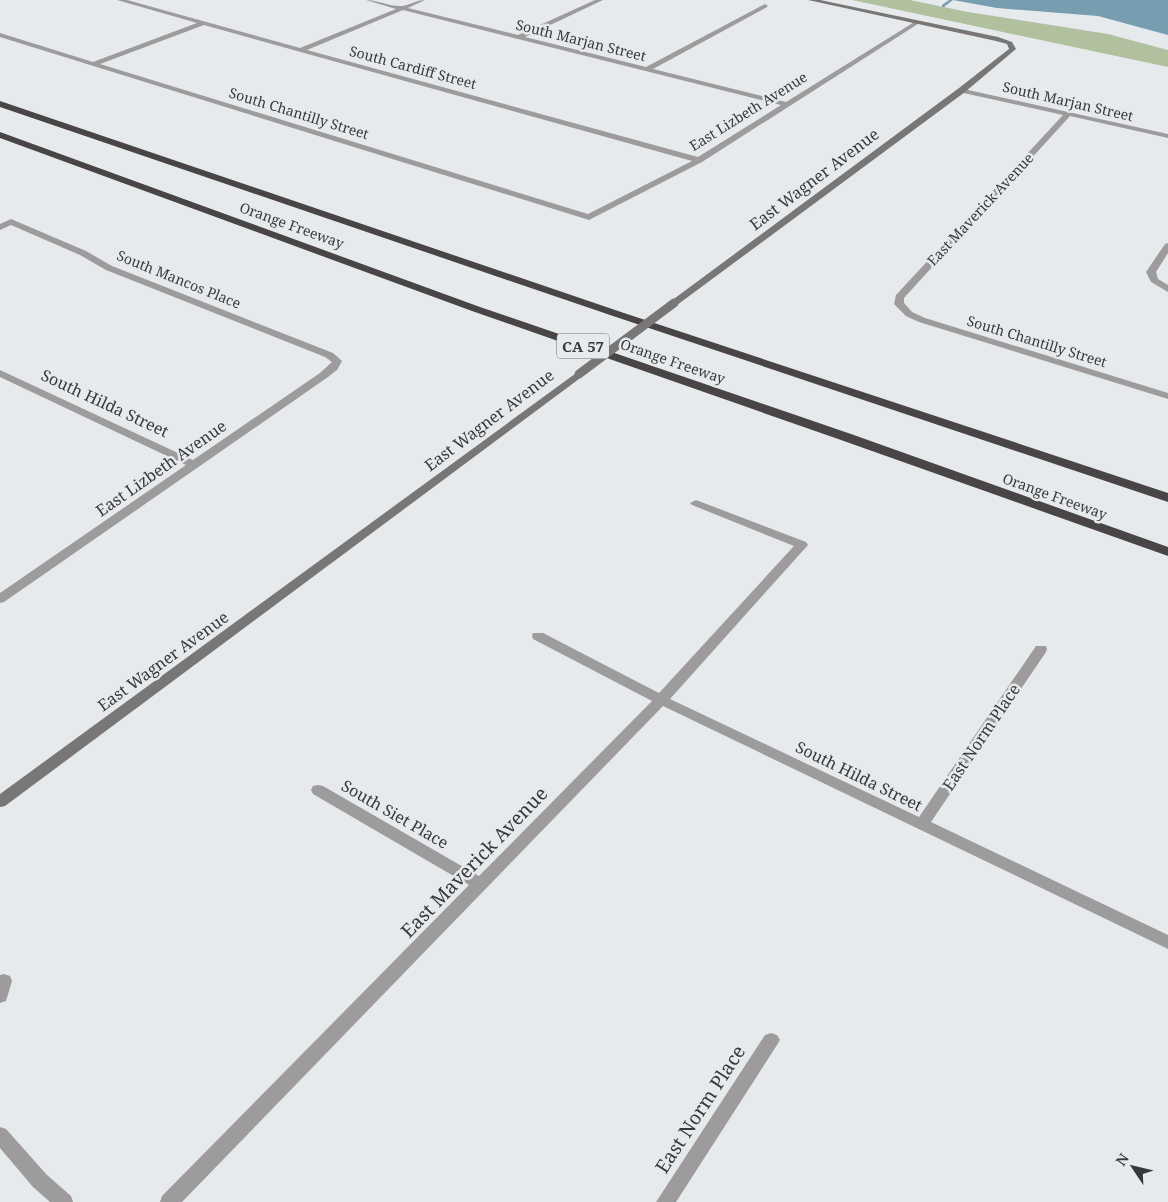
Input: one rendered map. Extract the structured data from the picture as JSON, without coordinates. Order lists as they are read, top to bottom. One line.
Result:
{"streets":{"highway":["Orange Freeway","CA 57"],"street":["South Marjan Street","South Cardiff Street","East Lizbeth Avenue","South Chantilly Street","East Wagner Avenue","East Maverick Avenue","South Mancos Place","South Hilda Street","East Norm Place","South Siet Place"]},"crossings":[["South Marjan Street","East Lizbeth Avenue"],["South Marjan Street","East Wagner Avenue"],["South Marjan Street","East Maverick Avenue"],["South Cardiff Street","East Lizbeth Avenue"],["East Lizbeth Avenue","South Chantilly Street"],["East Lizbeth Avenue","East Wagner Avenue"],["East Lizbeth Avenue","South Mancos Place"],["East Lizbeth Avenue","South Hilda Street"],["South Chantilly Street","East Maverick Avenue"],["East Maverick Avenue","South Hilda Street"],["East Maverick Avenue","South Siet Place"],["South Hilda Street","East Norm Place"]],"north":"top left"}
